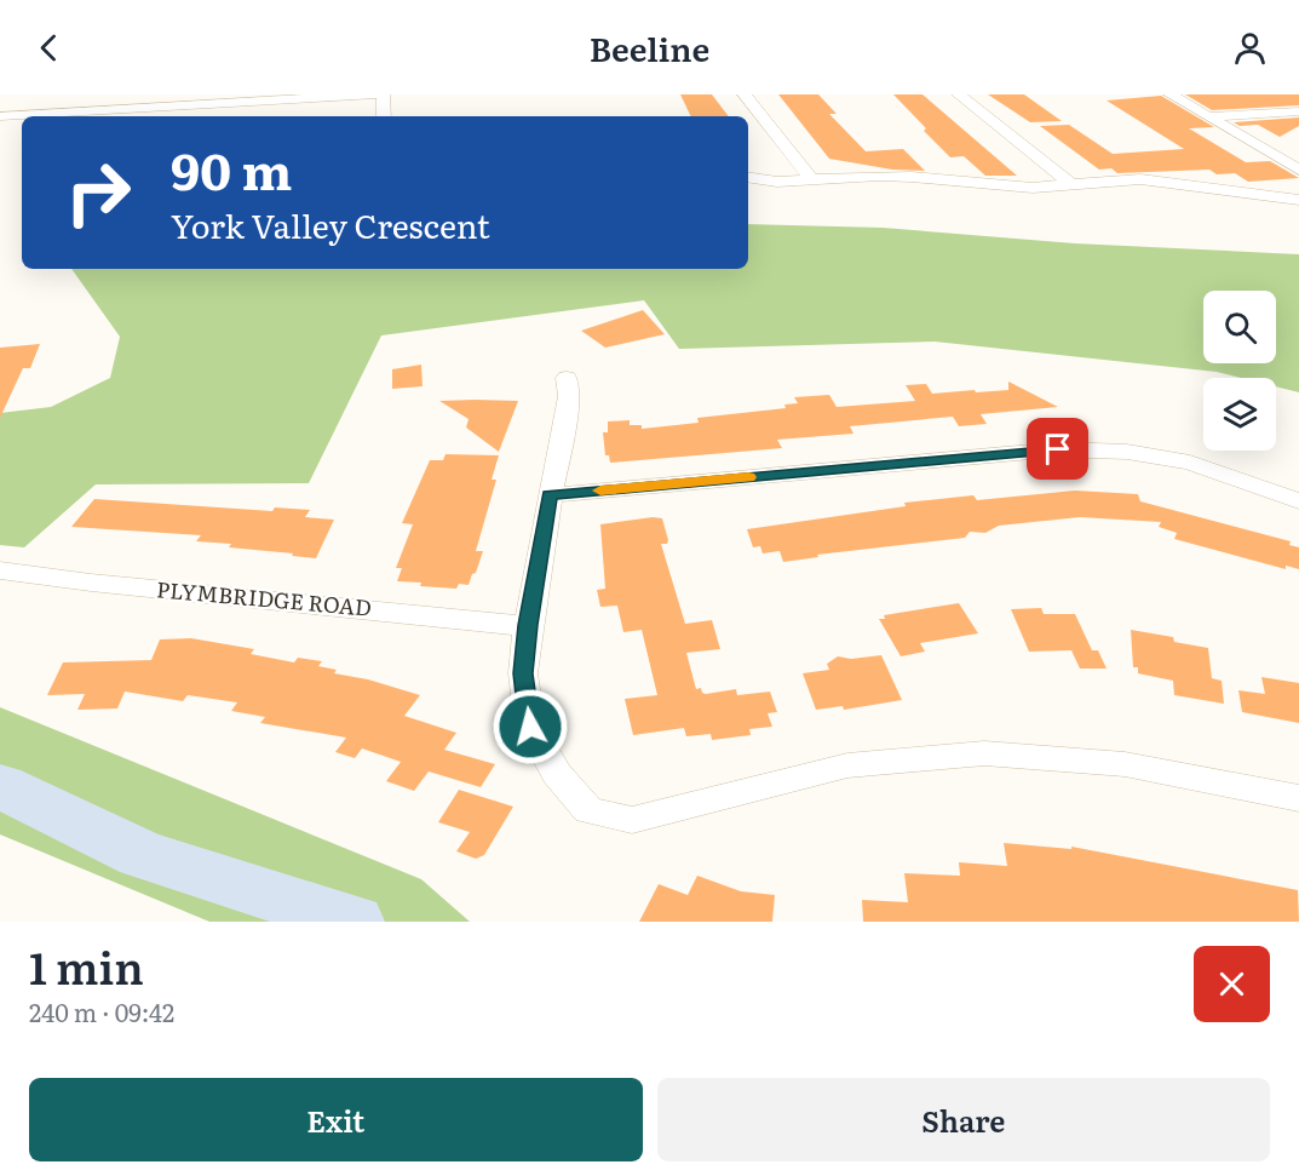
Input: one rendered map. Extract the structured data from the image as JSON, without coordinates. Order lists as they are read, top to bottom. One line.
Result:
{"streets":{"street":["PLYMBRIDGE ROAD"]},"page":{"header":"Beeline","turn":["90 m","York Valley Crescent"],"heading":["1 min","240 m · 09:42"],"buttons":["Exit","Share"]}}
